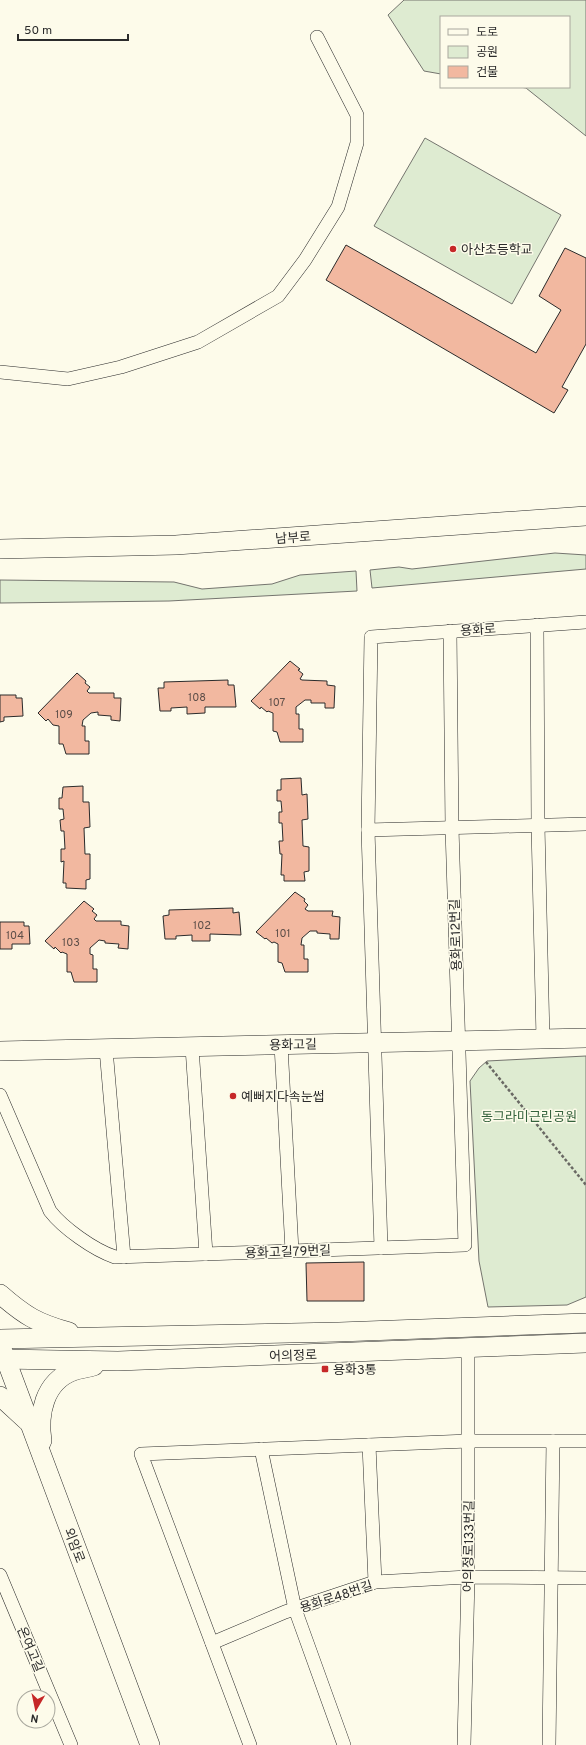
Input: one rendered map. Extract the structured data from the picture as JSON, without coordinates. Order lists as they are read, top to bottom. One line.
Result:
{"streets":{"main road":["남부로","용화고길","어의정로","외암로"],"street":["용화로","용화로12번길","용화고길79번길","어의정로133번길","용화로48번길","온여고길"]},"crossings":[["용화로","용화로12번길"],["용화로12번길","용화고길"],["용화로12번길","용화고길79번길"],["용화고길","용화고길79번길"],["어의정로","외암로"],["어의정로","어의정로133번길"],["어의정로133번길","용화로48번길"]],"parks":["동그라미근린공원"],"places":{"other":["아산초등학교","예뻐지다속눈썹"],"transit":["용화3통"]},"house_numbers":["108","107","109","102","101","104","103"],"legend":["도로","공원","건물"],"scale_bar":"50 m","north":"bottom"}
